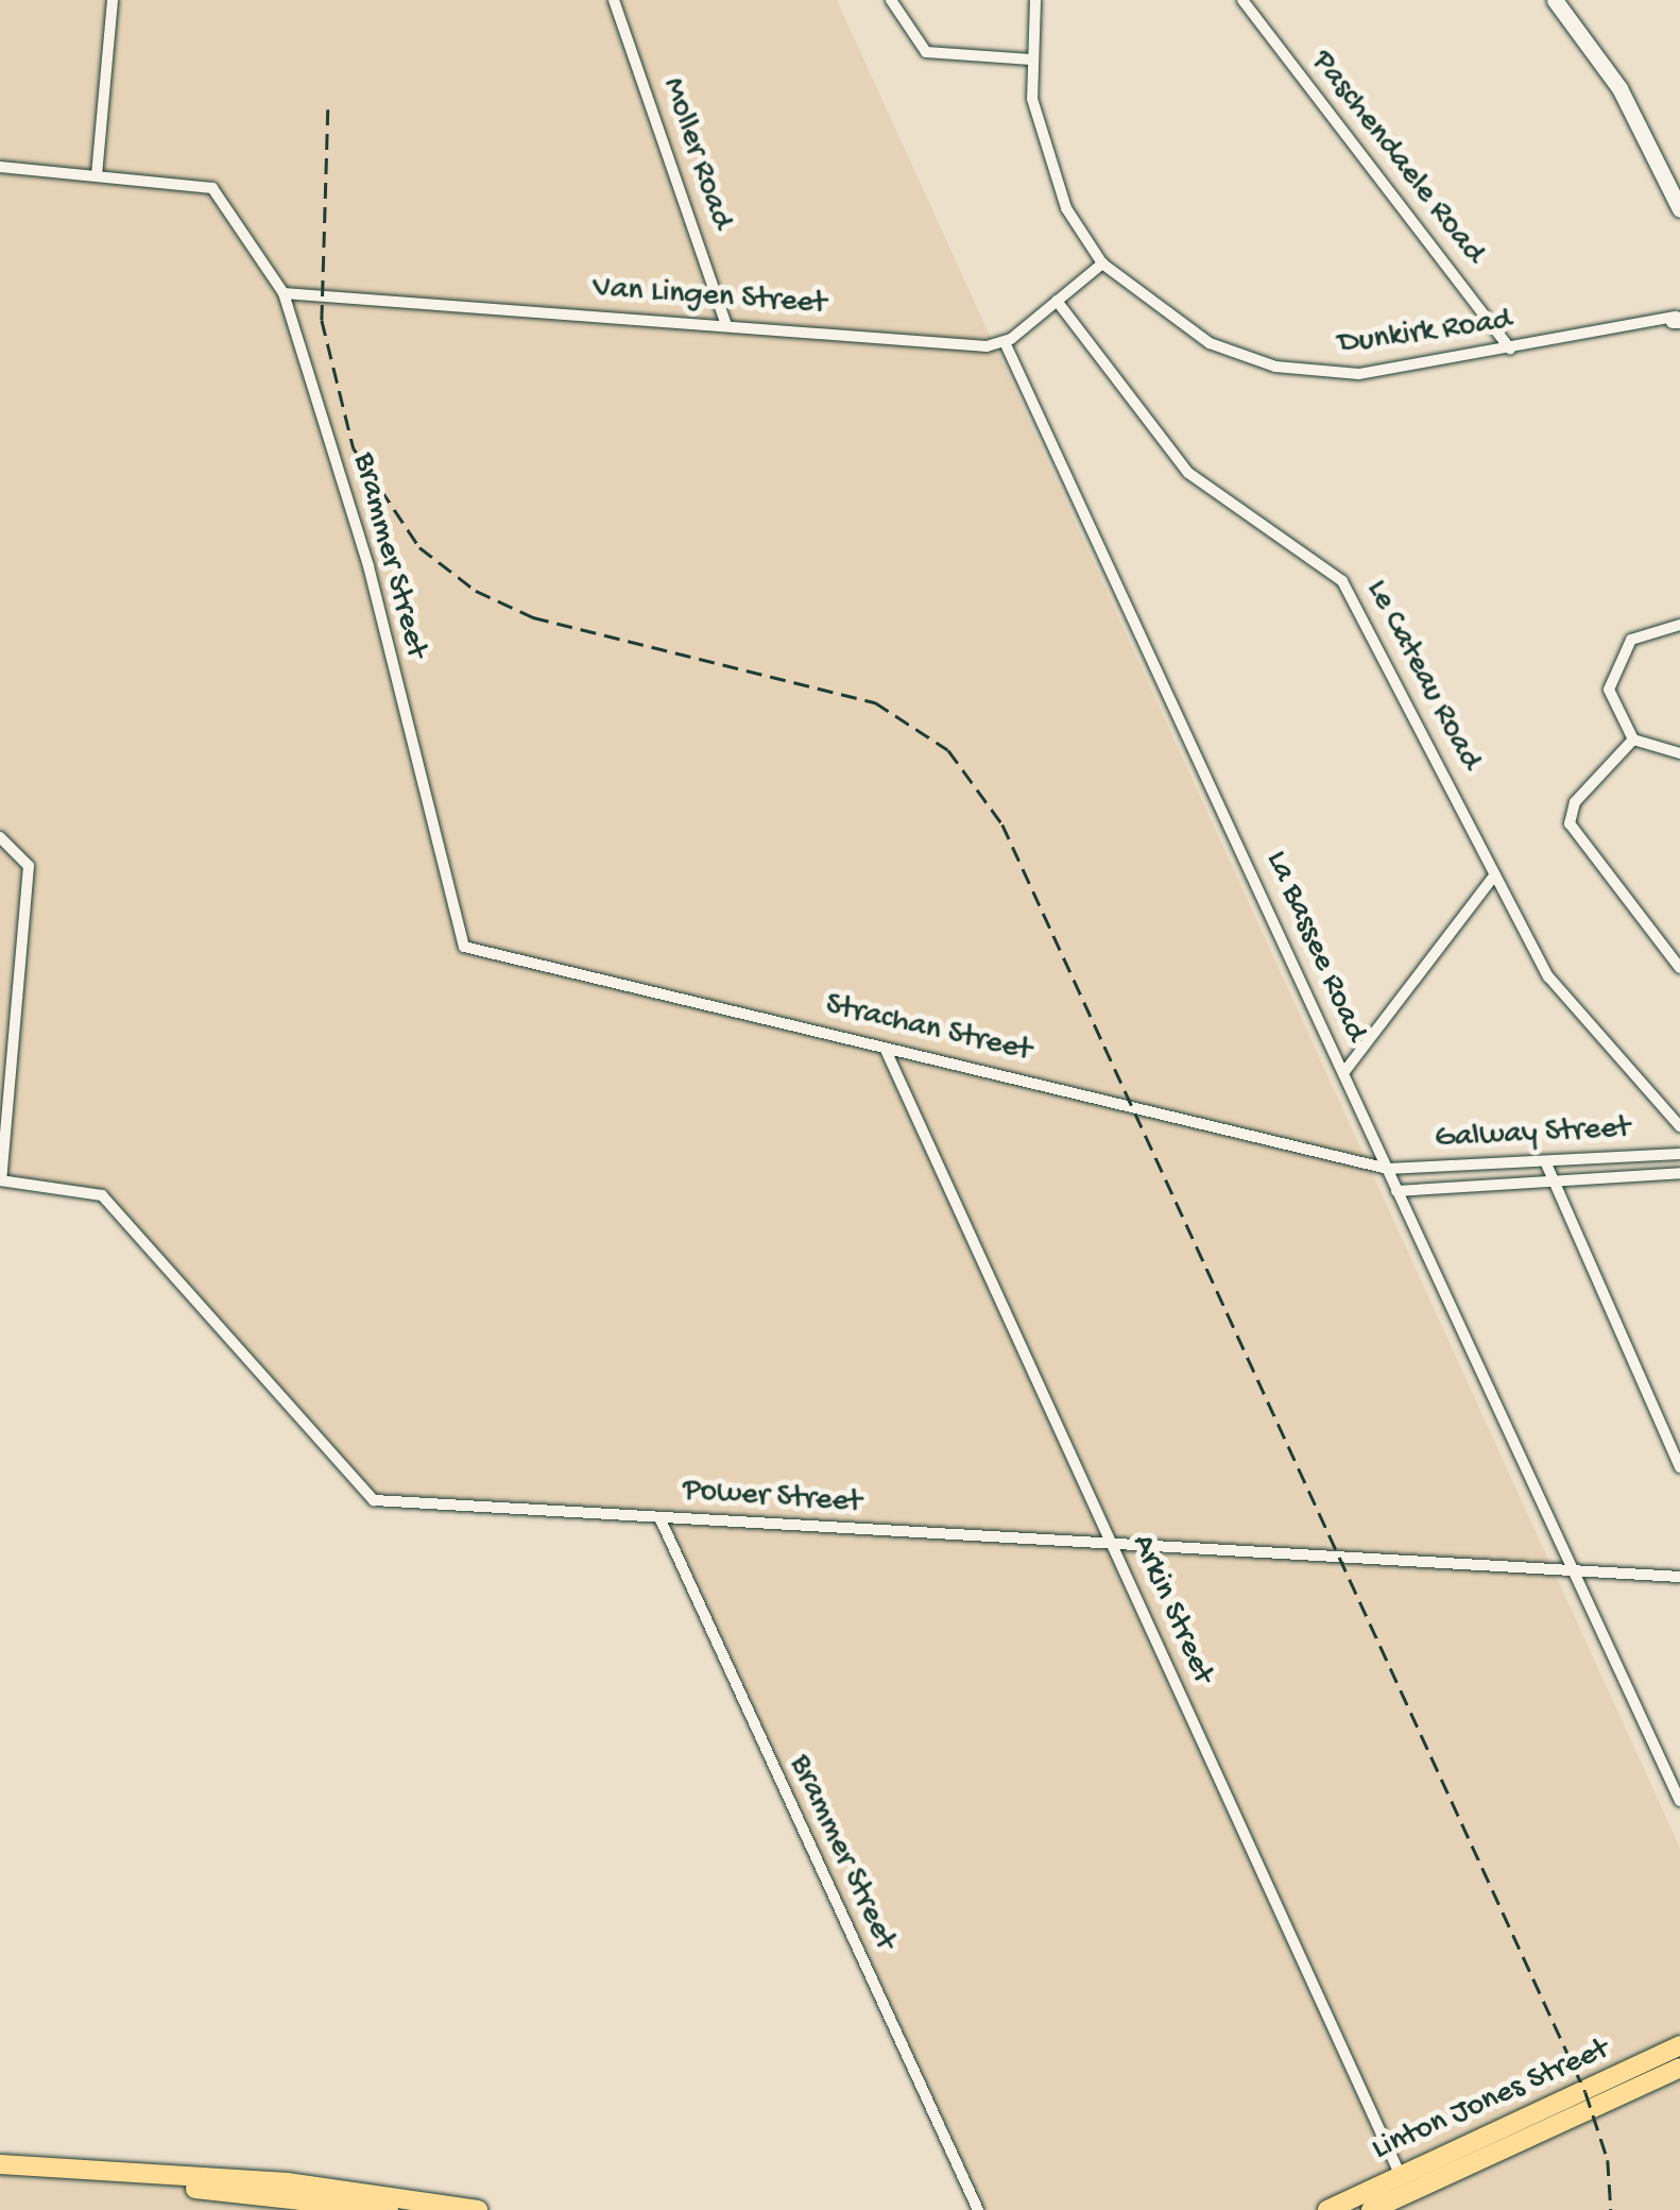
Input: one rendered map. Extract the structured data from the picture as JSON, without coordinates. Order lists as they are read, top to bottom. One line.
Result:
{"streets":{"main road":["Linton Jones Street"],"street":["Moller Road","Paschendaele Road","Van Lingen Street","Dunkirk Road","Brammer Street","Le Cateau Road","La Bassee Road","Strachan Street","Galway Street","Power Street","Arkin Street"]},"crossings":[["Moller Road","Van Lingen Street"],["Paschendaele Road","Dunkirk Road"],["Van Lingen Street","Brammer Street"],["Van Lingen Street","La Bassee Road"],["Brammer Street","Strachan Street"],["Brammer Street","Power Street"],["La Bassee Road","Strachan Street"],["La Bassee Road","Galway Street"],["La Bassee Road","Power Street"],["Strachan Street","Galway Street"],["Strachan Street","Arkin Street"],["Power Street","Arkin Street"],["Arkin Street","Linton Jones Street"]]}
